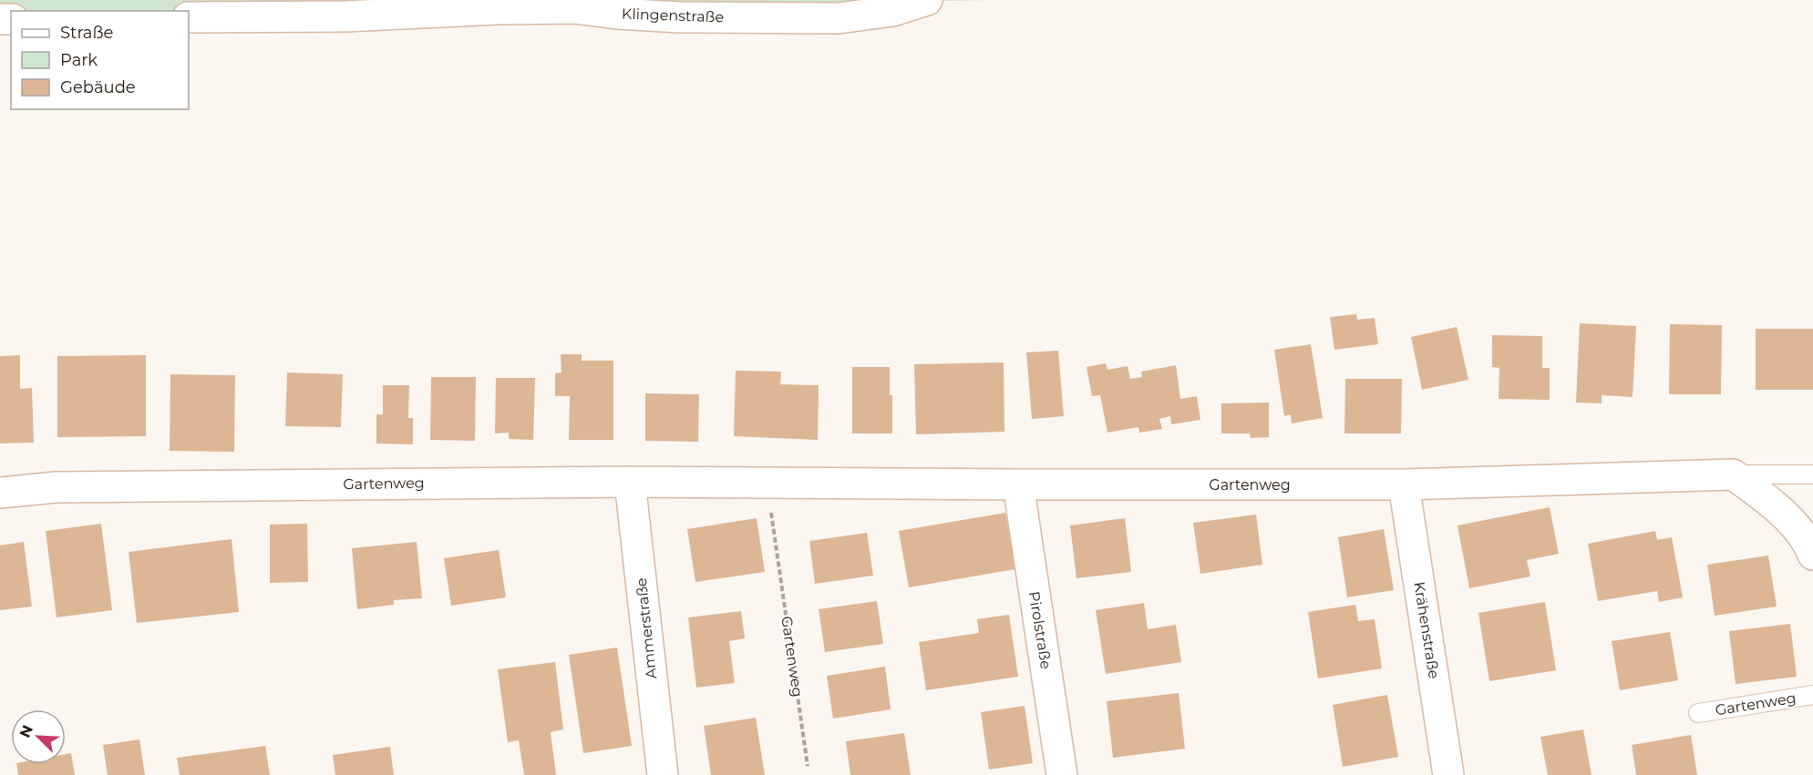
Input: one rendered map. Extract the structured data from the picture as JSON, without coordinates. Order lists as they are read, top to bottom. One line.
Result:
{"streets":{"street":["Klingenstraße","Gartenweg","Ammerstraße","Pirolstraße","Krähenstraße"]},"crossings":[["Gartenweg","Ammerstraße"],["Gartenweg","Pirolstraße"],["Gartenweg","Krähenstraße"]],"legend":["Straße","Park","Gebäude"],"north":"top left"}
